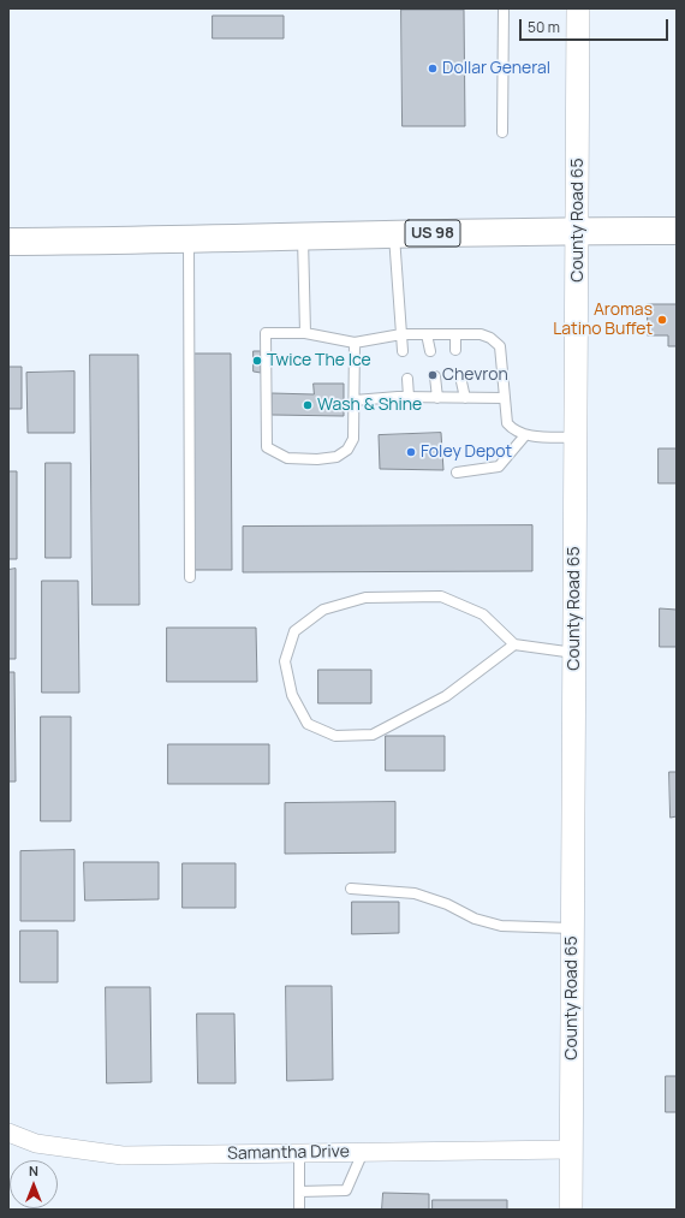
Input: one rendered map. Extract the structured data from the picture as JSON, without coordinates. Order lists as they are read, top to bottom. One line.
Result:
{"streets":{"main road":["US 98"],"street":["County Road 65","Samantha Drive"]},"crossings":[["County Road 65","US 98"],["County Road 65","Samantha Drive"]],"places":["Dollar General","Aromas Latino Buffet","Twice The Ice","Chevron","Wash & Shine","Foley Depot"],"scale_bar":"50 m","north":"top"}
